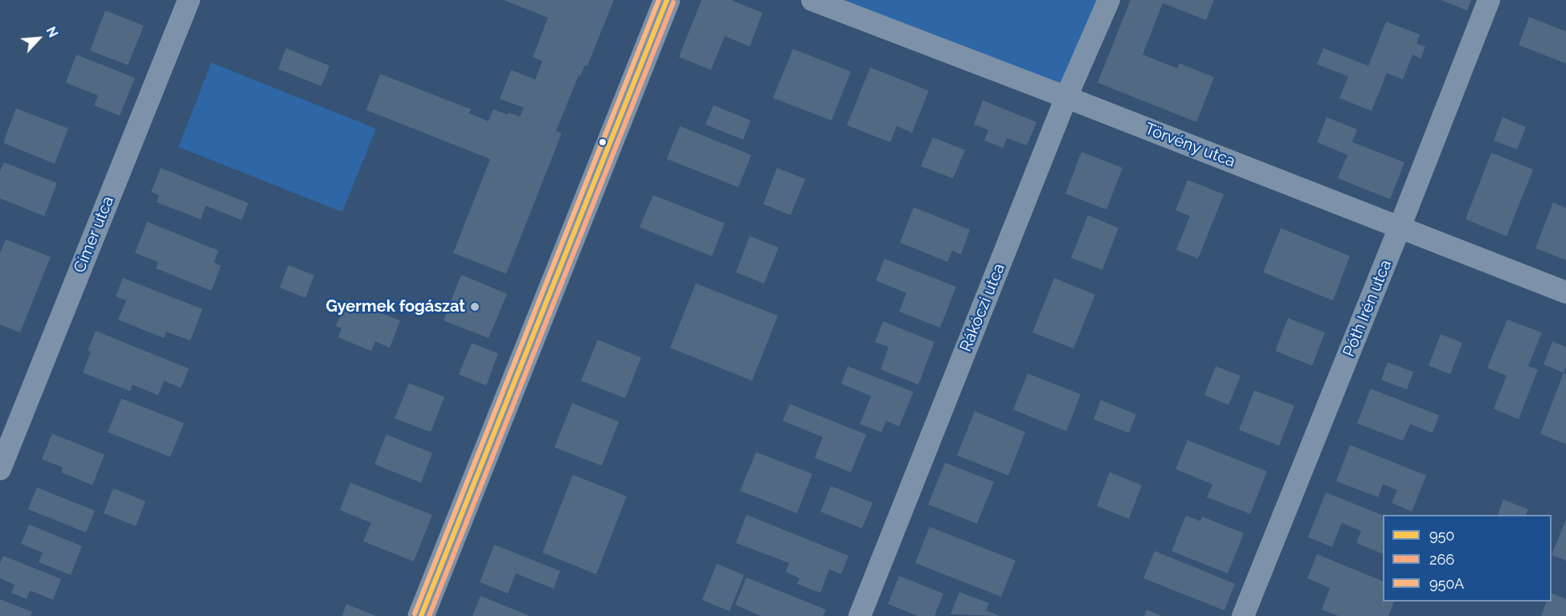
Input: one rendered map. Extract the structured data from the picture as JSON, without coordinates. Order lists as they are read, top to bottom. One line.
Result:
{"streets":{"street":["Törvény utca","Címer utca","Rákóczi utca","Póth Irén utca"]},"crossings":[["Törvény utca","Rákóczi utca"],["Törvény utca","Póth Irén utca"]],"places":["Gyermek fogászat"],"lines":["transit line 950","transit line 950A","transit line 266"],"legend":["950","266","950A"],"north":"top right"}
